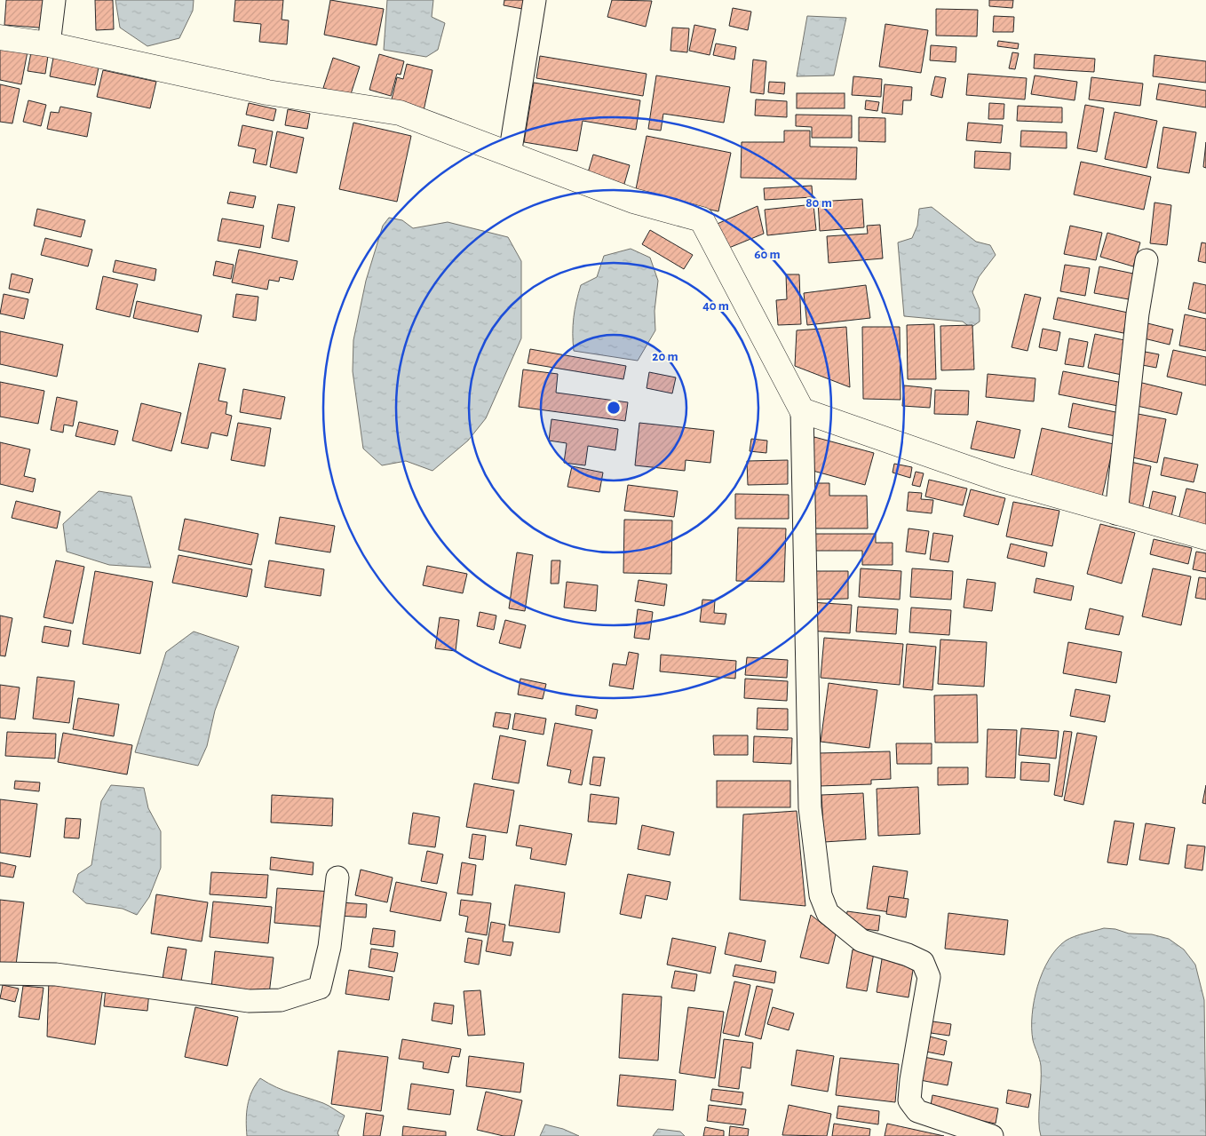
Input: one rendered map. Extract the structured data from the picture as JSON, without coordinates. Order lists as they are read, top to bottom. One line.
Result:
{"rings":["80 m","60 m","40 m","20 m"]}
